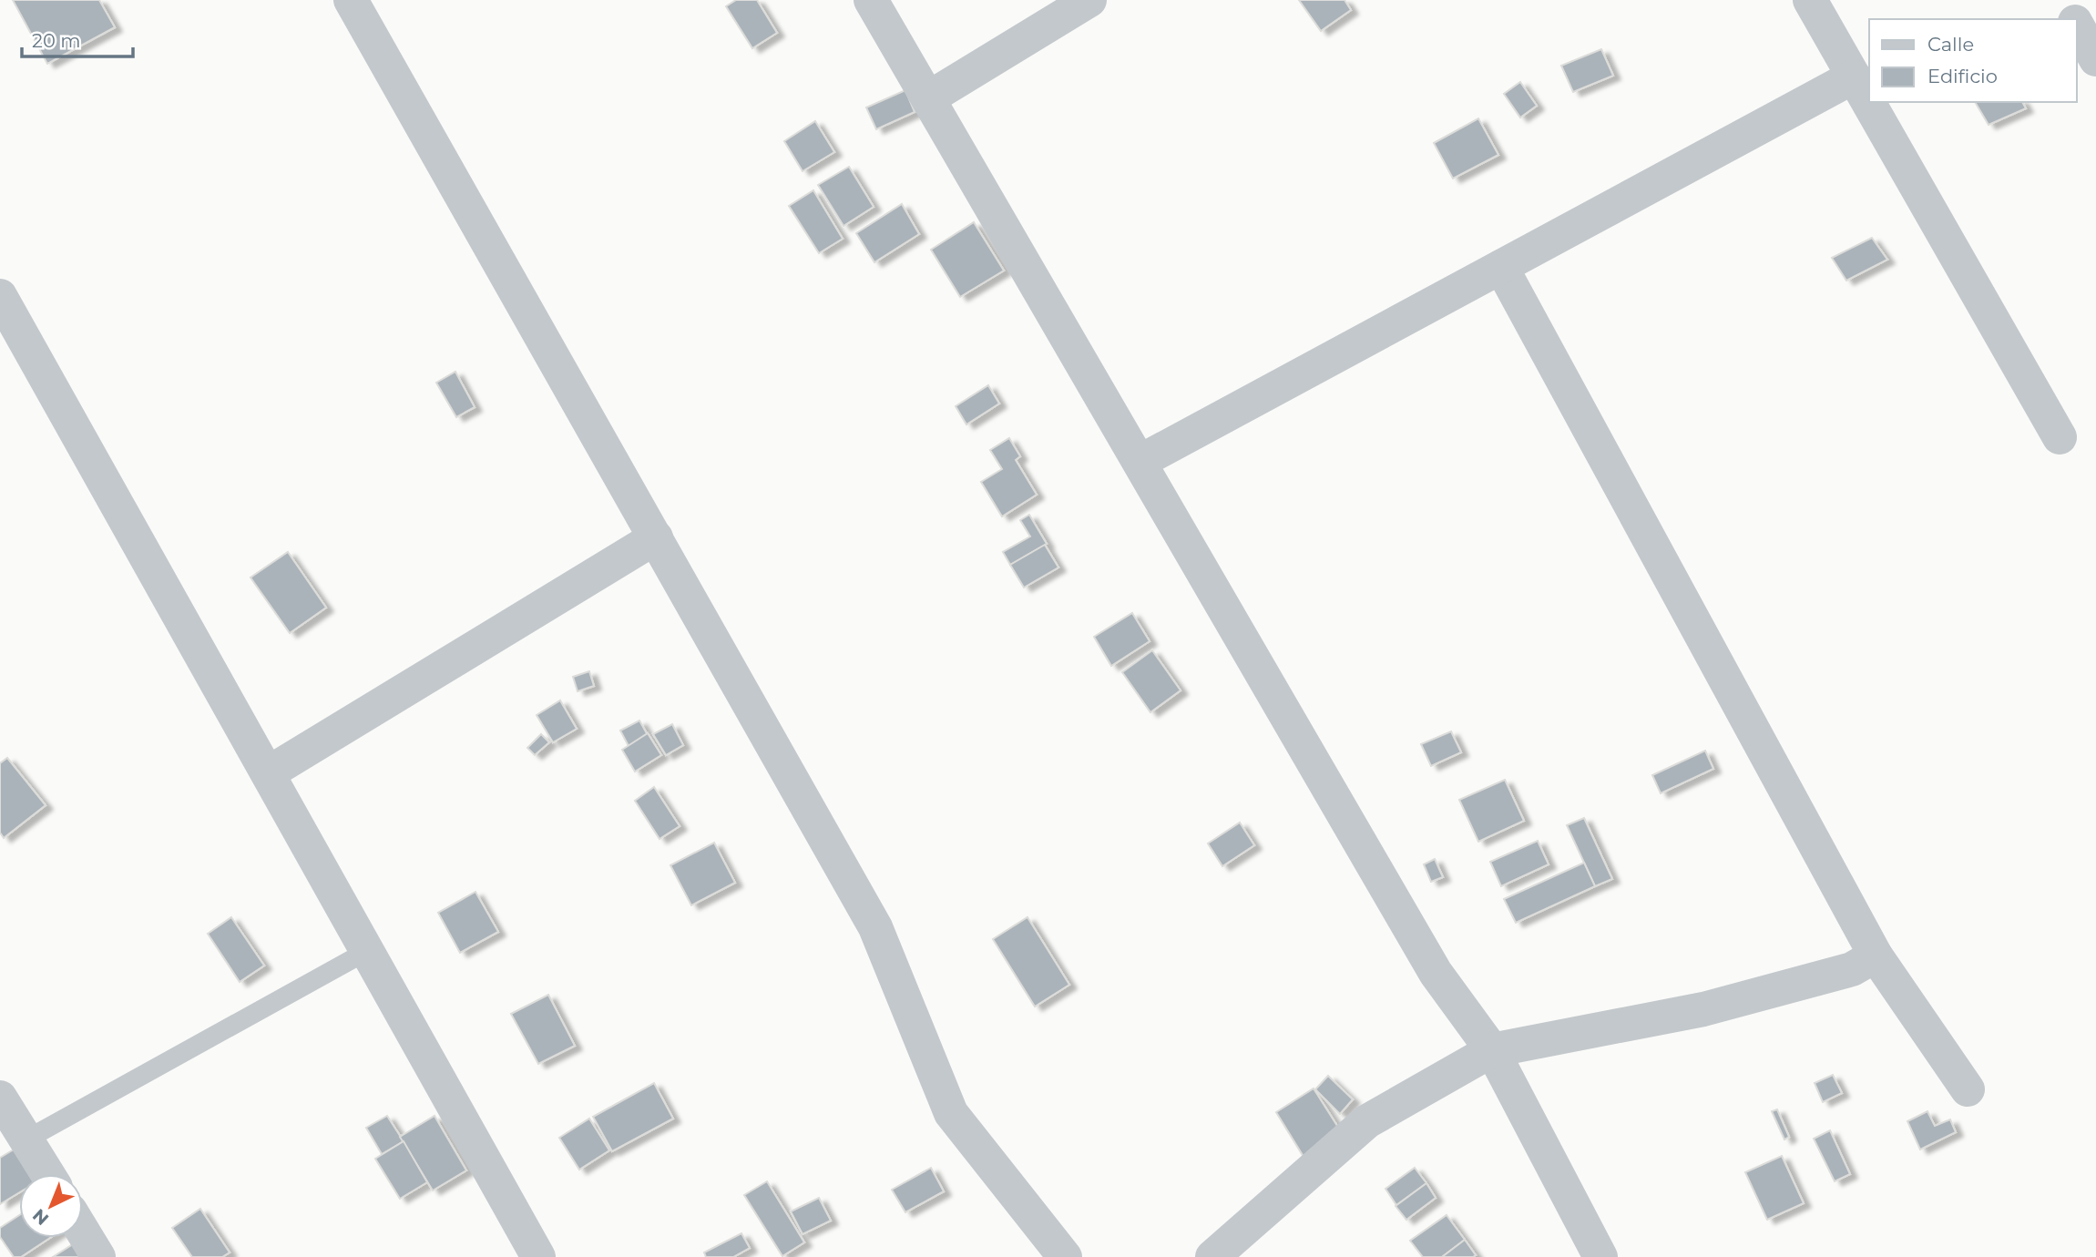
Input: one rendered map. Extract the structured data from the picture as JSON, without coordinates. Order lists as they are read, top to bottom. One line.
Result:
{"legend":["Calle","Edificio"],"scale_bar":"20 m","north":"bottom left"}
